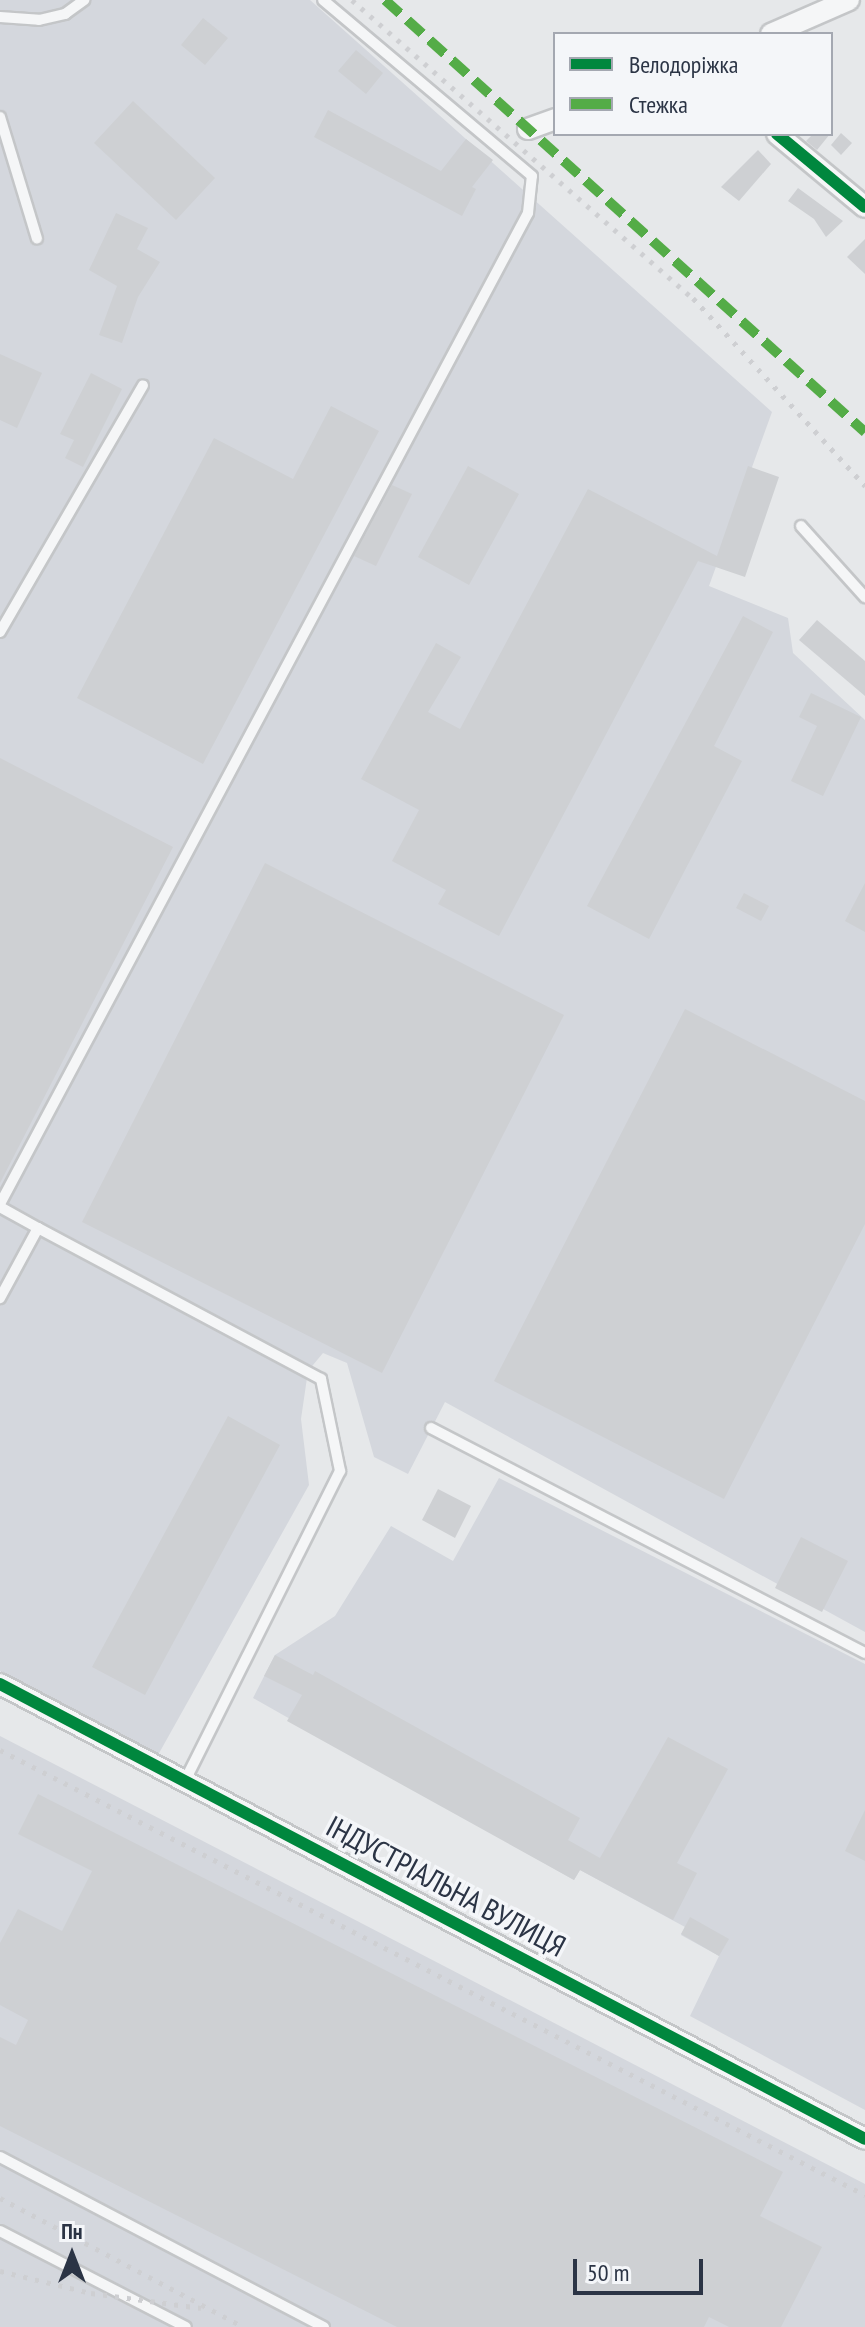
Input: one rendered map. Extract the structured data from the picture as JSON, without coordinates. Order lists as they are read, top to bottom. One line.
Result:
{"streets":{"street":["ІНДУСТРІАЛЬНА ВУЛИЦЯ"]},"legend":["Велодоріжка","Стежка"],"scale_bar":"50 m","north":"top"}
